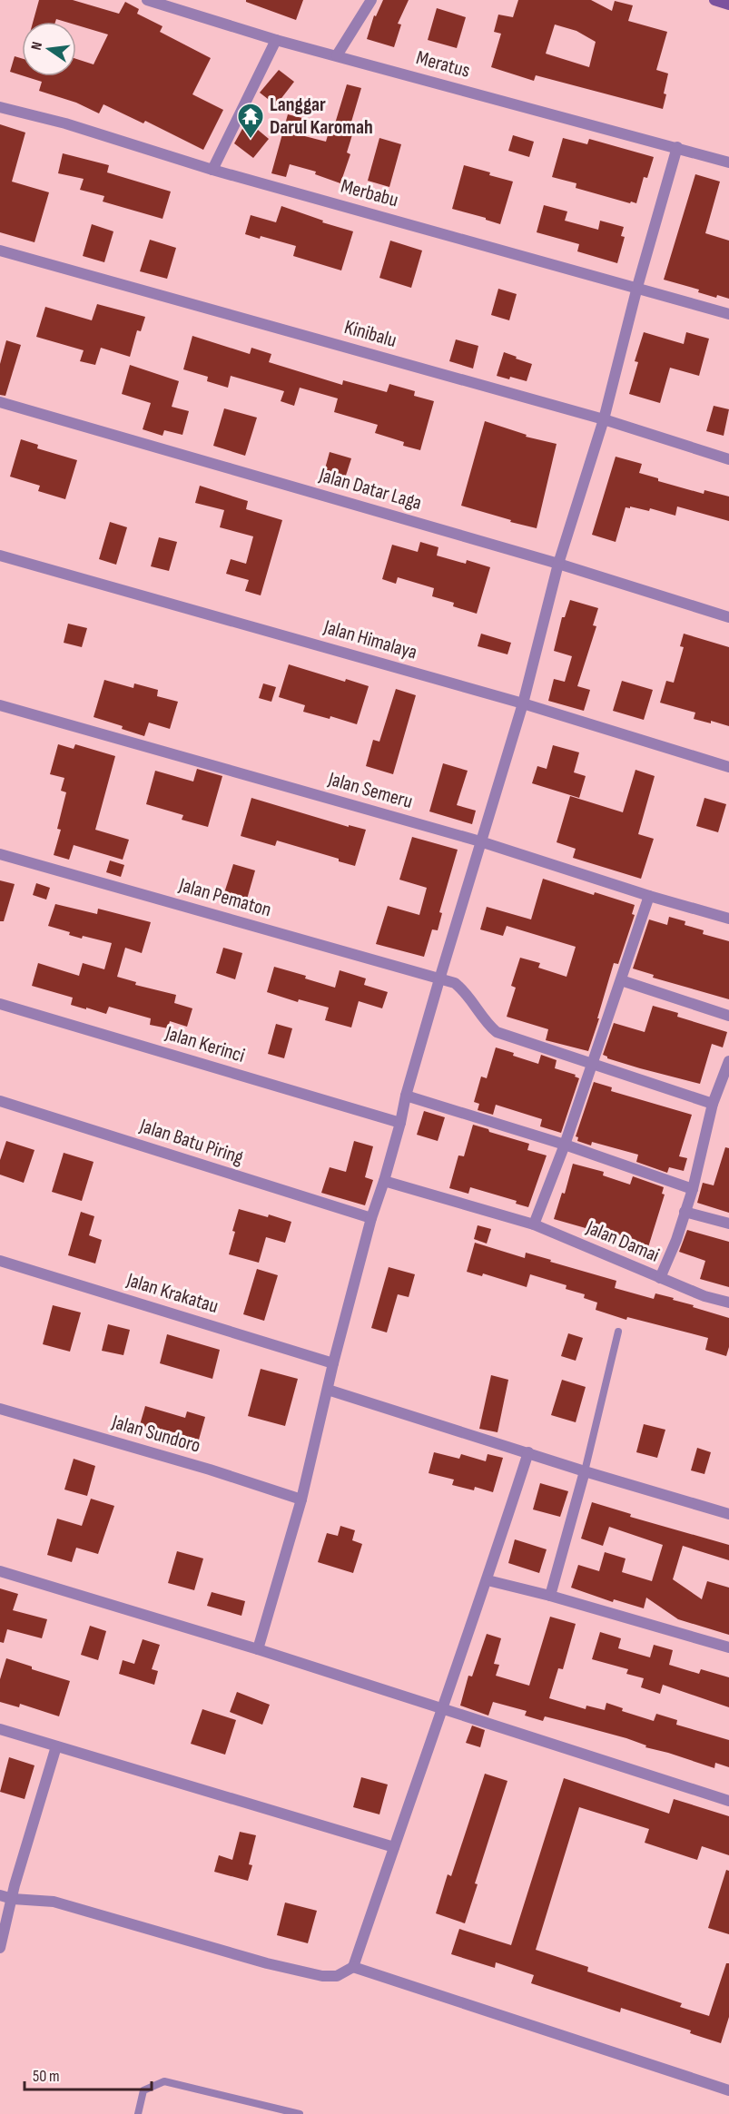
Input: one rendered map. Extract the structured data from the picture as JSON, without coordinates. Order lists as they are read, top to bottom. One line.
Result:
{"streets":{"street":["Meratus","Merbabu","Kinibalu","Jalan Datar Laga","Jalan Himalaya","Jalan Semeru","Jalan Pematon","Jalan Kerinci","Jalan Batu Piring","Jalan Damai","Jalan Krakatau","Jalan Sundoro"]},"crossings":[["Jalan Pematon","Jalan Damai"]],"places":{"temple":["Langgar Darul Karomah"]},"scale_bar":"50 m","north":"left"}
